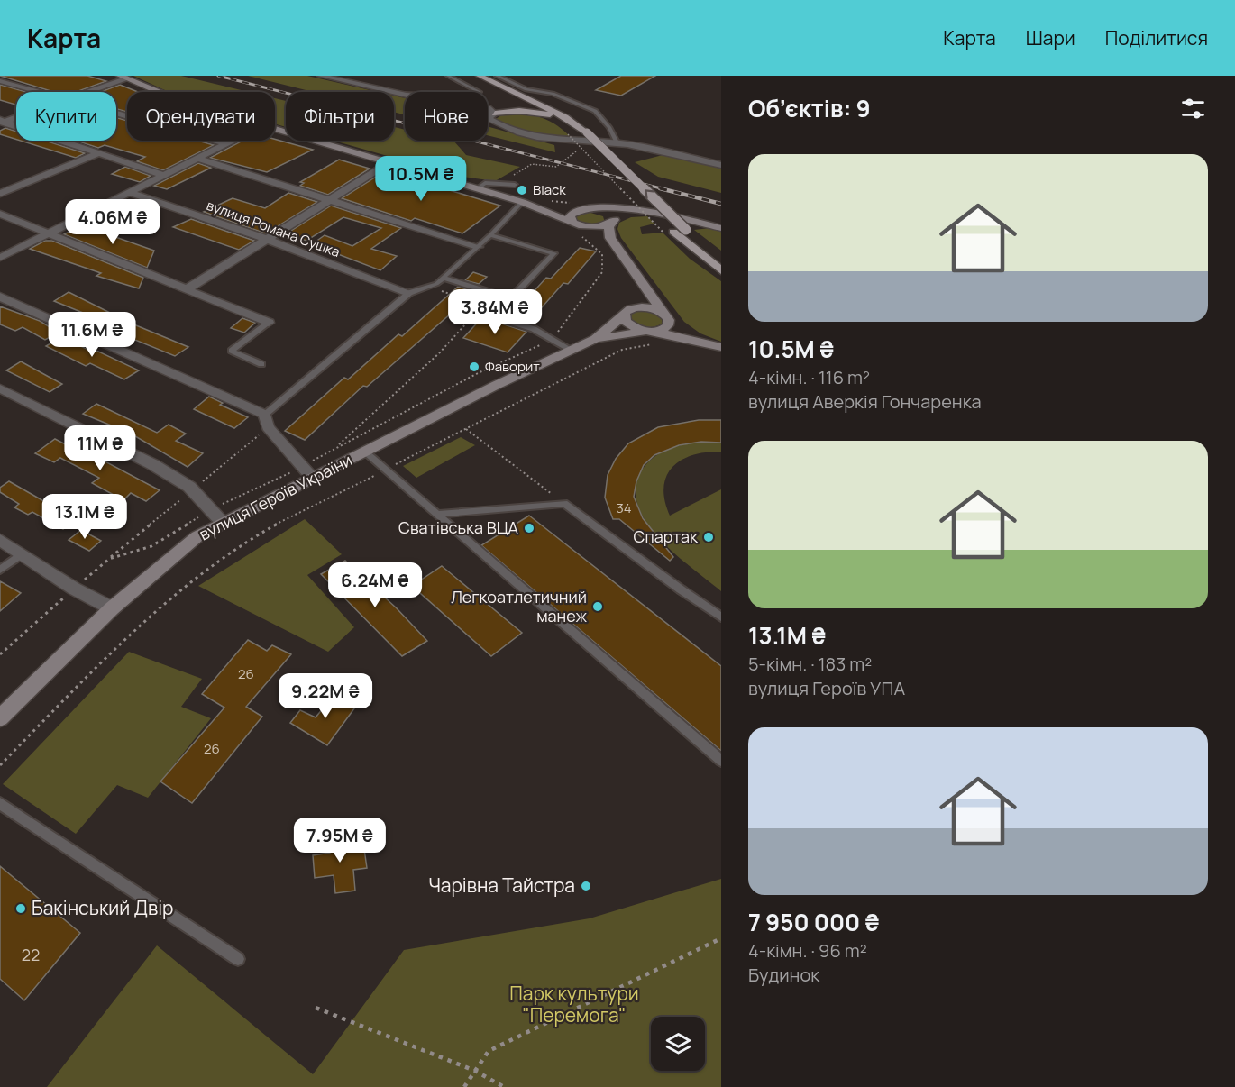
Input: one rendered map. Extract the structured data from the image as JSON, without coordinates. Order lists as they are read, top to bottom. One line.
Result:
{"streets":{"main road":["вулиця Героїв України"],"street":["вулиця Романа Сушка"]},"parks":["Парк культури \"Перемога\""],"places":["Black","Фаворит","Сватівська ВЦА","Спартак","Легкоатлетичний манеж","Чарівна Тайстра","Бакінський Двір"],"house_numbers":["34","26","26","22"],"page":{"header":"Карта","nav":["Карта","Шари","Поділитися"],"heading":"Об’єктів: 9","chip":["Купити","Орендувати","Фільтри","Нове"],"list":[{"name":"10.5M ₴","note":"4-кімн. · 116 m² · вулиця Аверкія Гончаренка"},{"name":"13.1M ₴","note":"5-кімн. · 183 m² · вулиця Героїв УПА"},{"name":"7 950 000 ₴","note":"4-кімн. · 96 m² · Будинок"}],"price":["10.5M ₴","4.06M ₴","3.84M ₴","11.6M ₴","11M ₴","13.1M ₴","6.24M ₴","9.22M ₴","7.95M ₴"]}}
